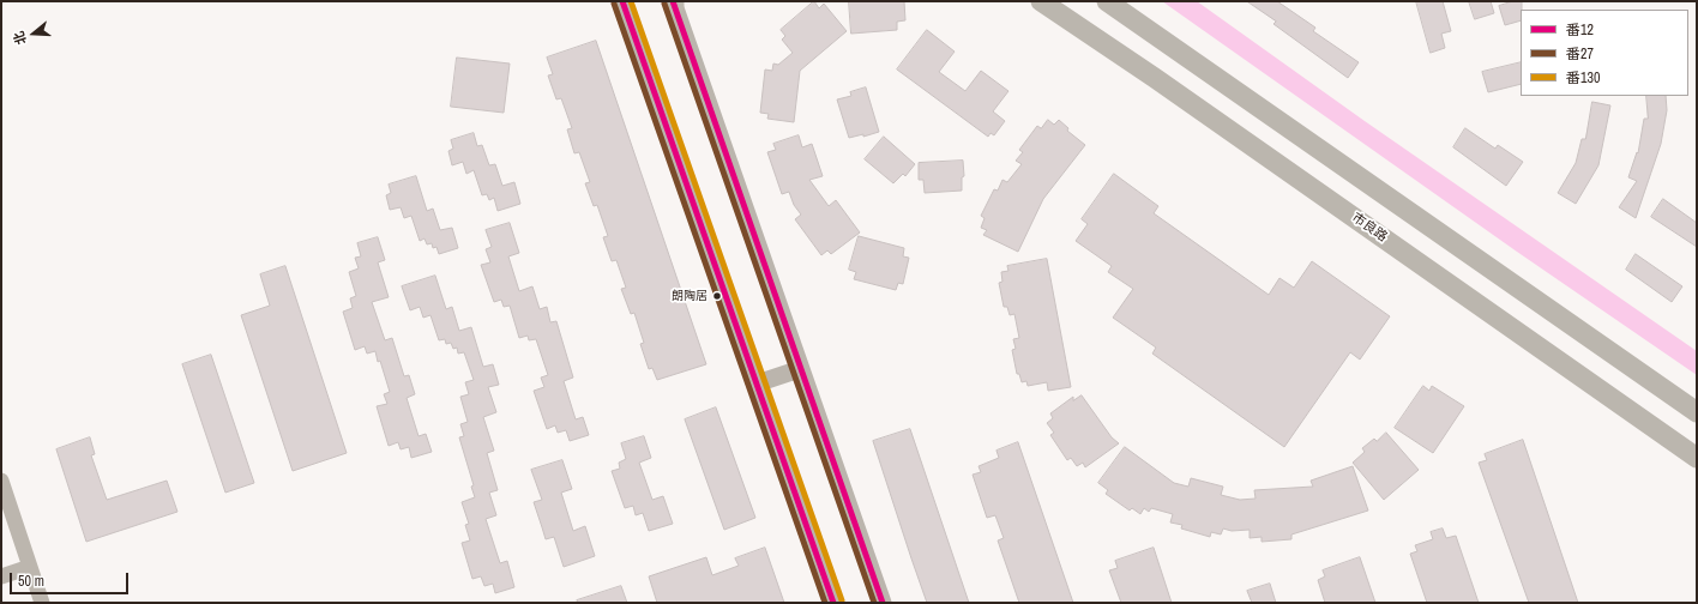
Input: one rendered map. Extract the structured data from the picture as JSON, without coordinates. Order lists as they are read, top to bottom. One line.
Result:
{"streets":{"highway":["市良路"]},"places":["朗陶居"],"lines":["transit line 番12","transit line 番130","transit line 番27"],"legend":["番12","番27","番130"],"scale_bar":"50 m","north":"left"}
